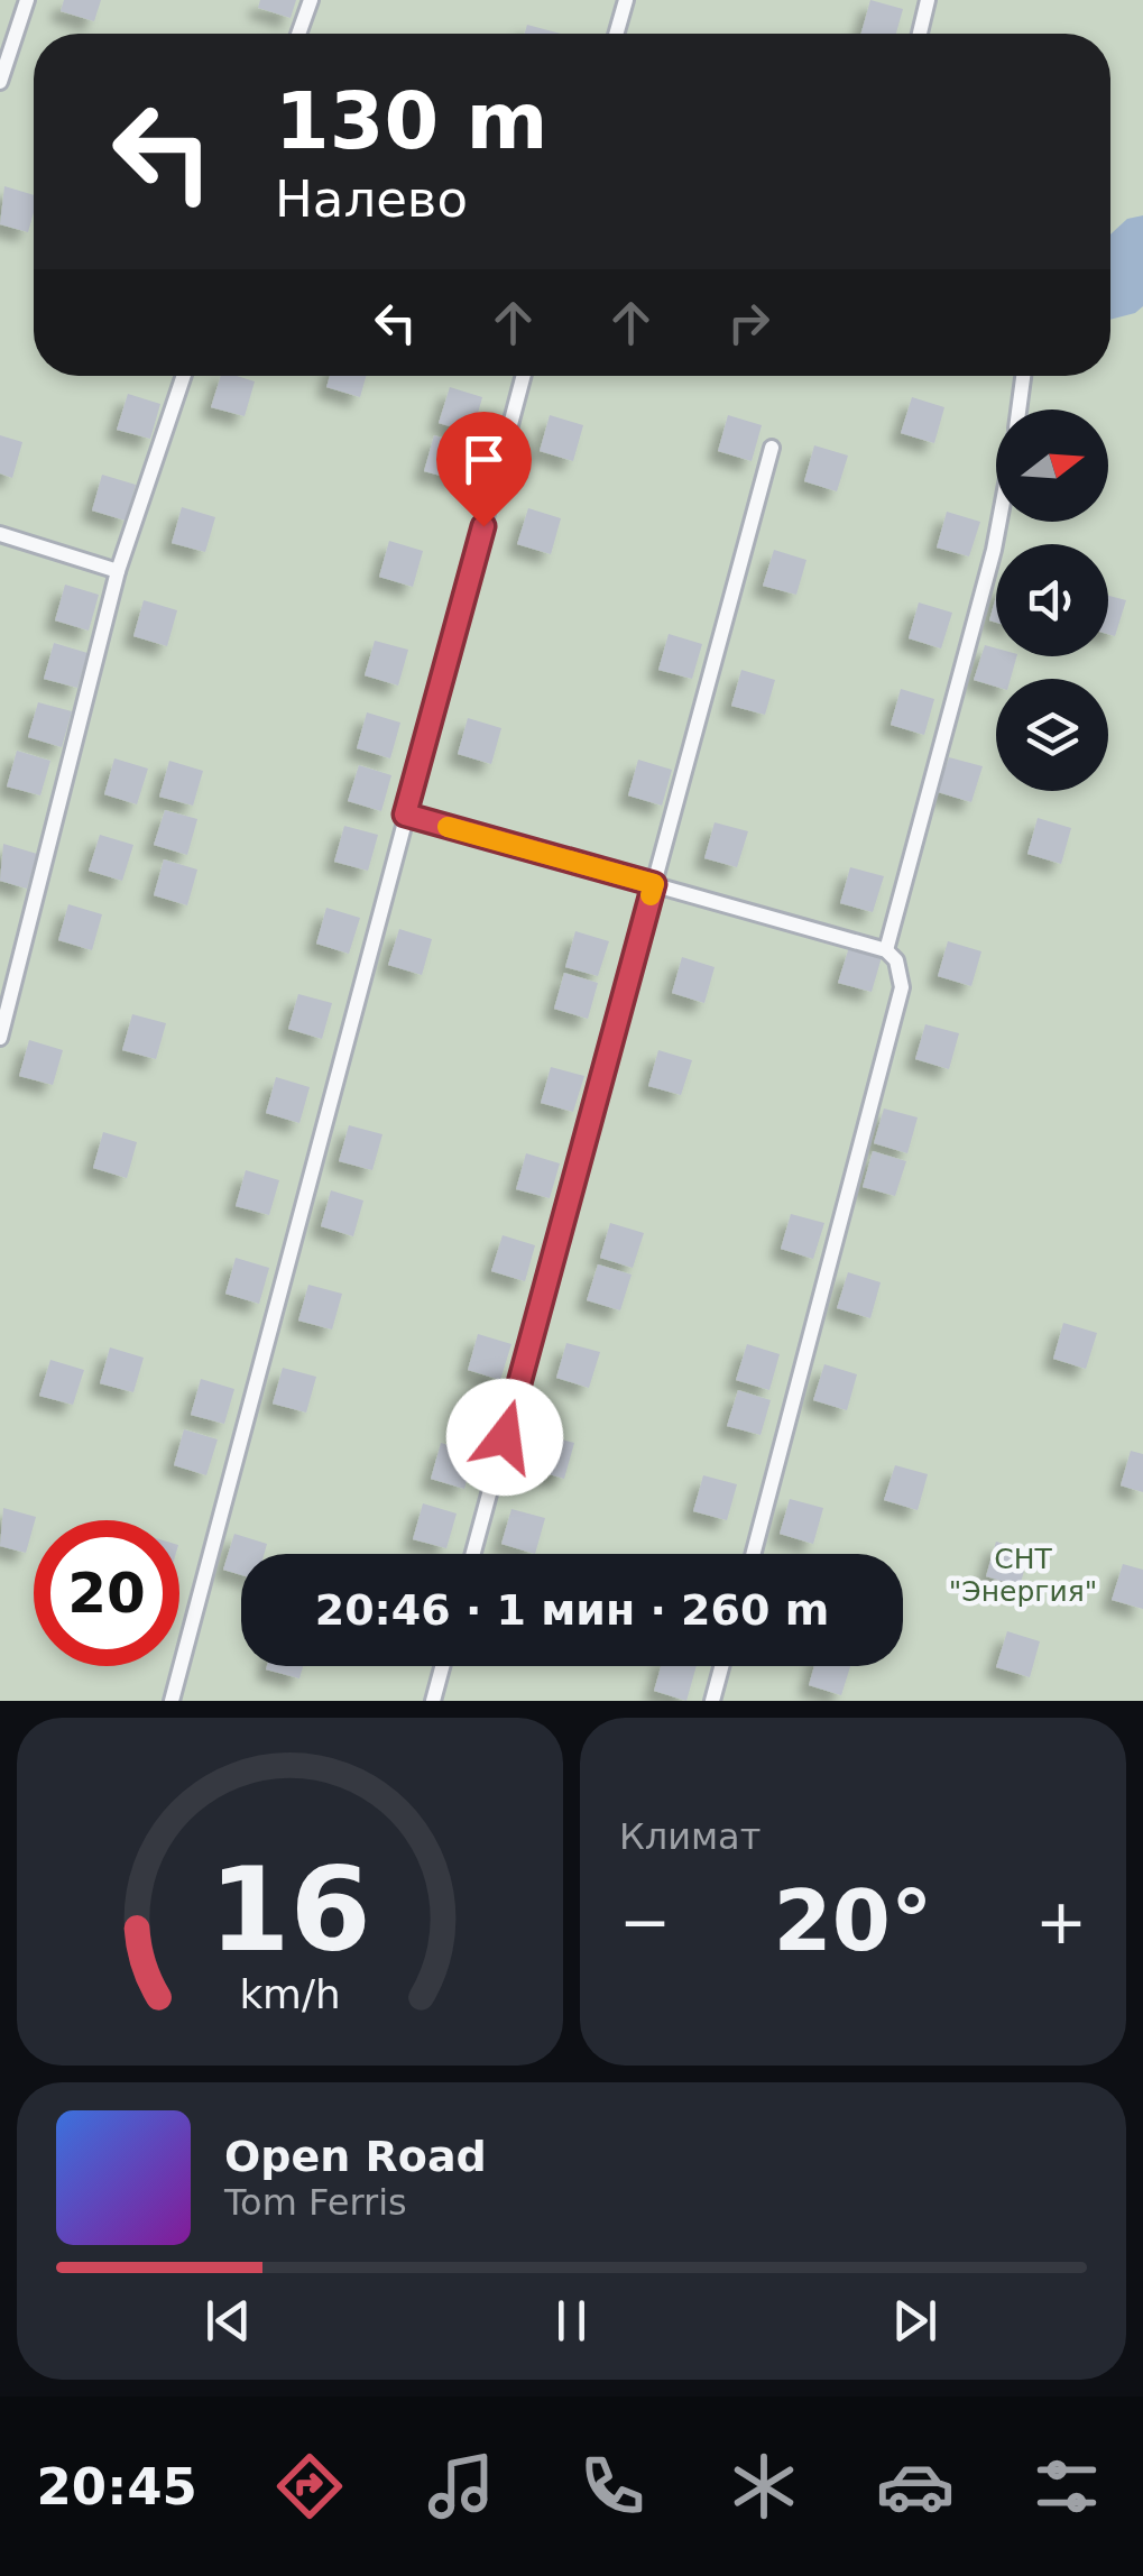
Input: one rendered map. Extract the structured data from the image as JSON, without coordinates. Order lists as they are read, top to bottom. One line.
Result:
{"parks":["СНТ \"Энергия\""],"north":"right","page":{"turn":["130 m","Налево"],"limit":"20","trip":"20:46 · 1 мин · 260 m","tile":"Климат","heat":["−","20°","+"],"song":["Open Road","Tom Ferris"],"tabs":"20:45","gauge":["16","km/h"]}}
